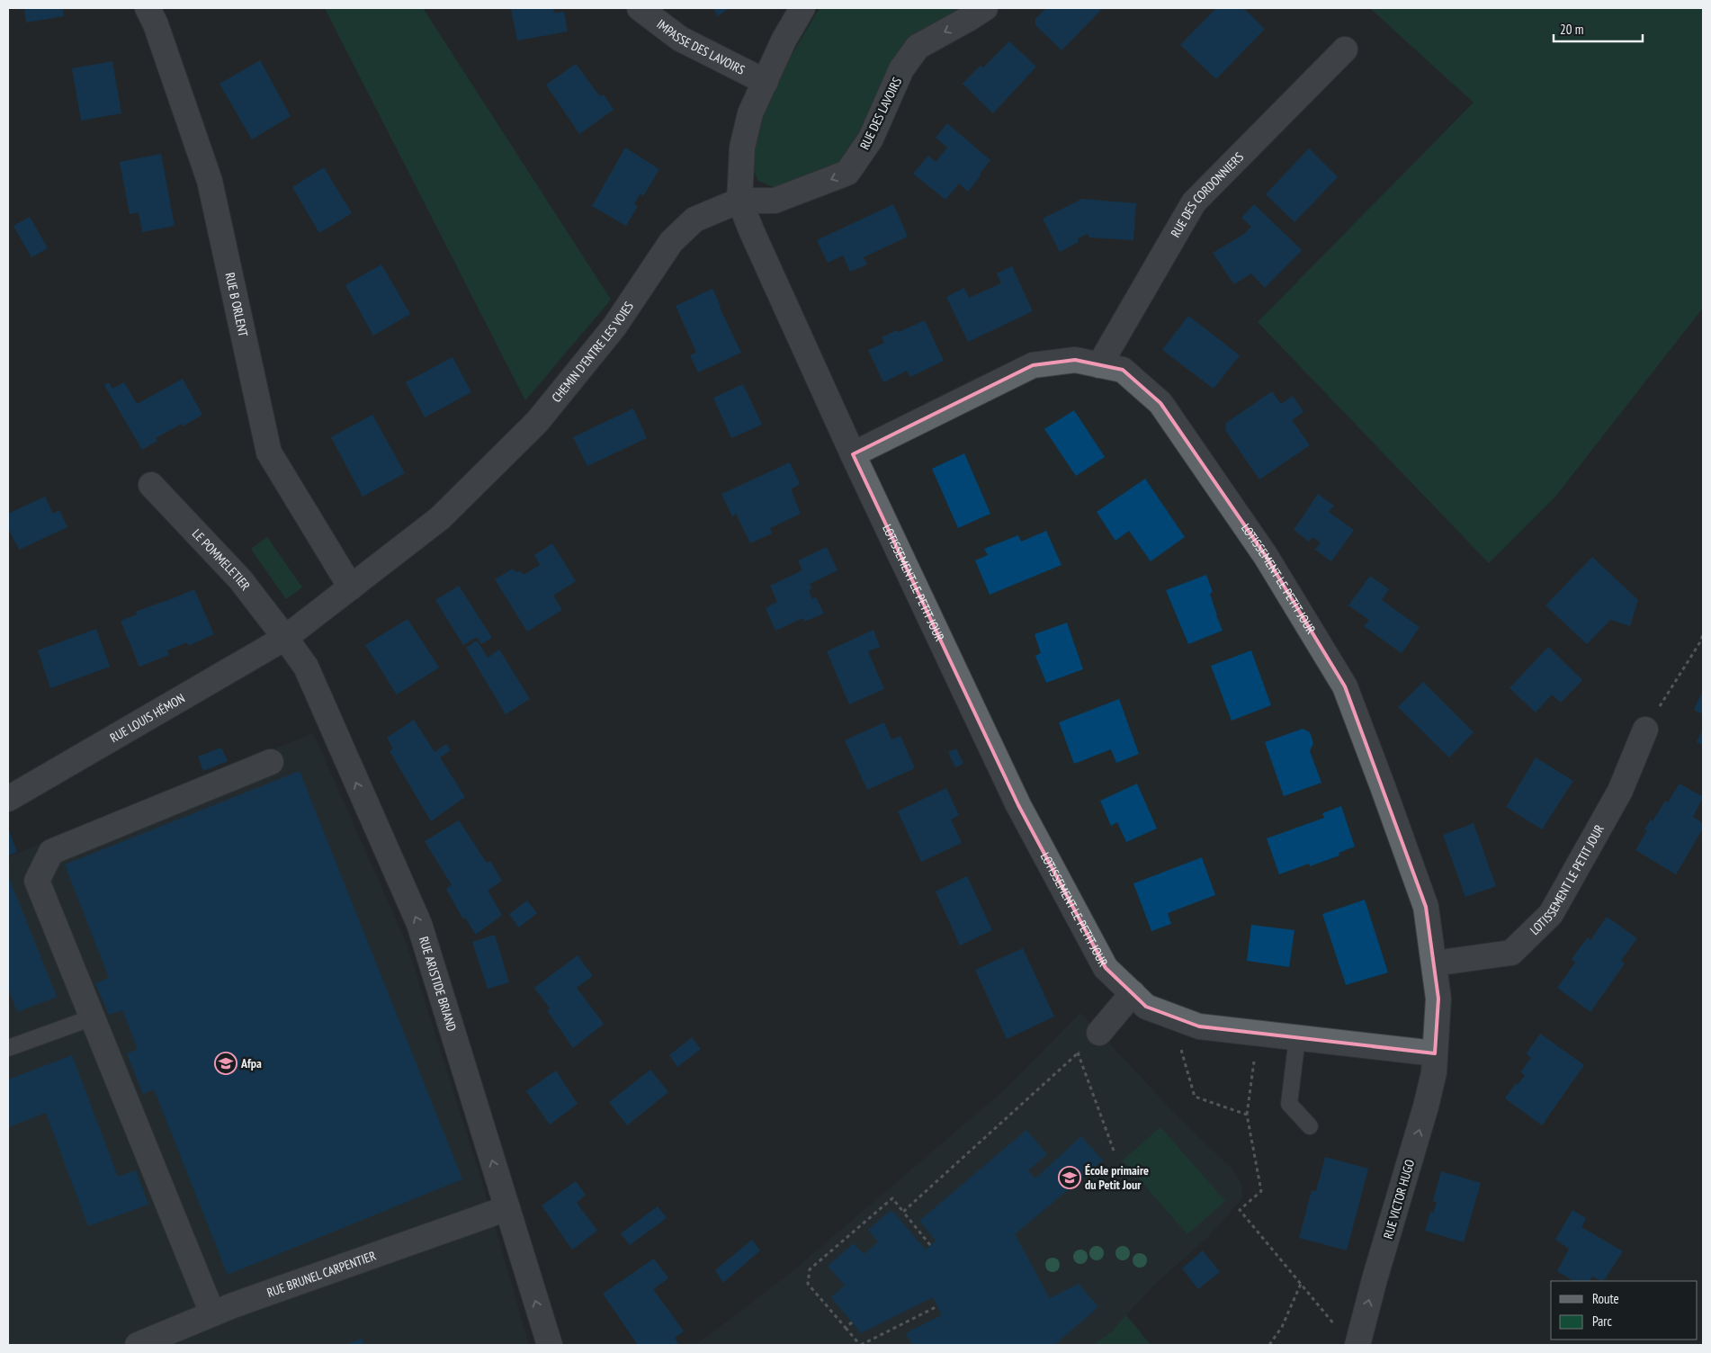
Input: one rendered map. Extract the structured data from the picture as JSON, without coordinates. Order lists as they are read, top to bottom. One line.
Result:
{"streets":{"street":["IMPASSE DES LAVOIRS","RUE DES LAVOIRS","RUE DES CORDONNIERS","RUE B ORLENT","CHEMIN D'ENTRE LES VOIES","LE POMMELETIER","LOTISSEMENT LE PETIT JOUR","RUE LOUIS HÉMON","RUE ARISTIDE BRIAND","RUE VICTOR HUGO","RUE BRUNEL CARPENTIER"]},"crossings":[["RUE DES LAVOIRS","CHEMIN D'ENTRE LES VOIES"],["RUE DES LAVOIRS","LOTISSEMENT LE PETIT JOUR"],["RUE DES CORDONNIERS","LOTISSEMENT LE PETIT JOUR"],["RUE B ORLENT","CHEMIN D'ENTRE LES VOIES"],["CHEMIN D'ENTRE LES VOIES","LE POMMELETIER"],["CHEMIN D'ENTRE LES VOIES","LOTISSEMENT LE PETIT JOUR"],["CHEMIN D'ENTRE LES VOIES","RUE LOUIS HÉMON"],["CHEMIN D'ENTRE LES VOIES","RUE ARISTIDE BRIAND"],["LE POMMELETIER","RUE LOUIS HÉMON"],["LE POMMELETIER","RUE ARISTIDE BRIAND"],["LOTISSEMENT LE PETIT JOUR","RUE VICTOR HUGO"],["RUE LOUIS HÉMON","RUE ARISTIDE BRIAND"],["RUE ARISTIDE BRIAND","RUE BRUNEL CARPENTIER"]],"one_way":["RUE DES LAVOIRS","RUE ARISTIDE BRIAND","RUE VICTOR HUGO"],"places":{"school or university":["Afpa","École primaire du Petit Jour"]},"legend":["Route","Parc"],"scale_bar":"20 m"}
